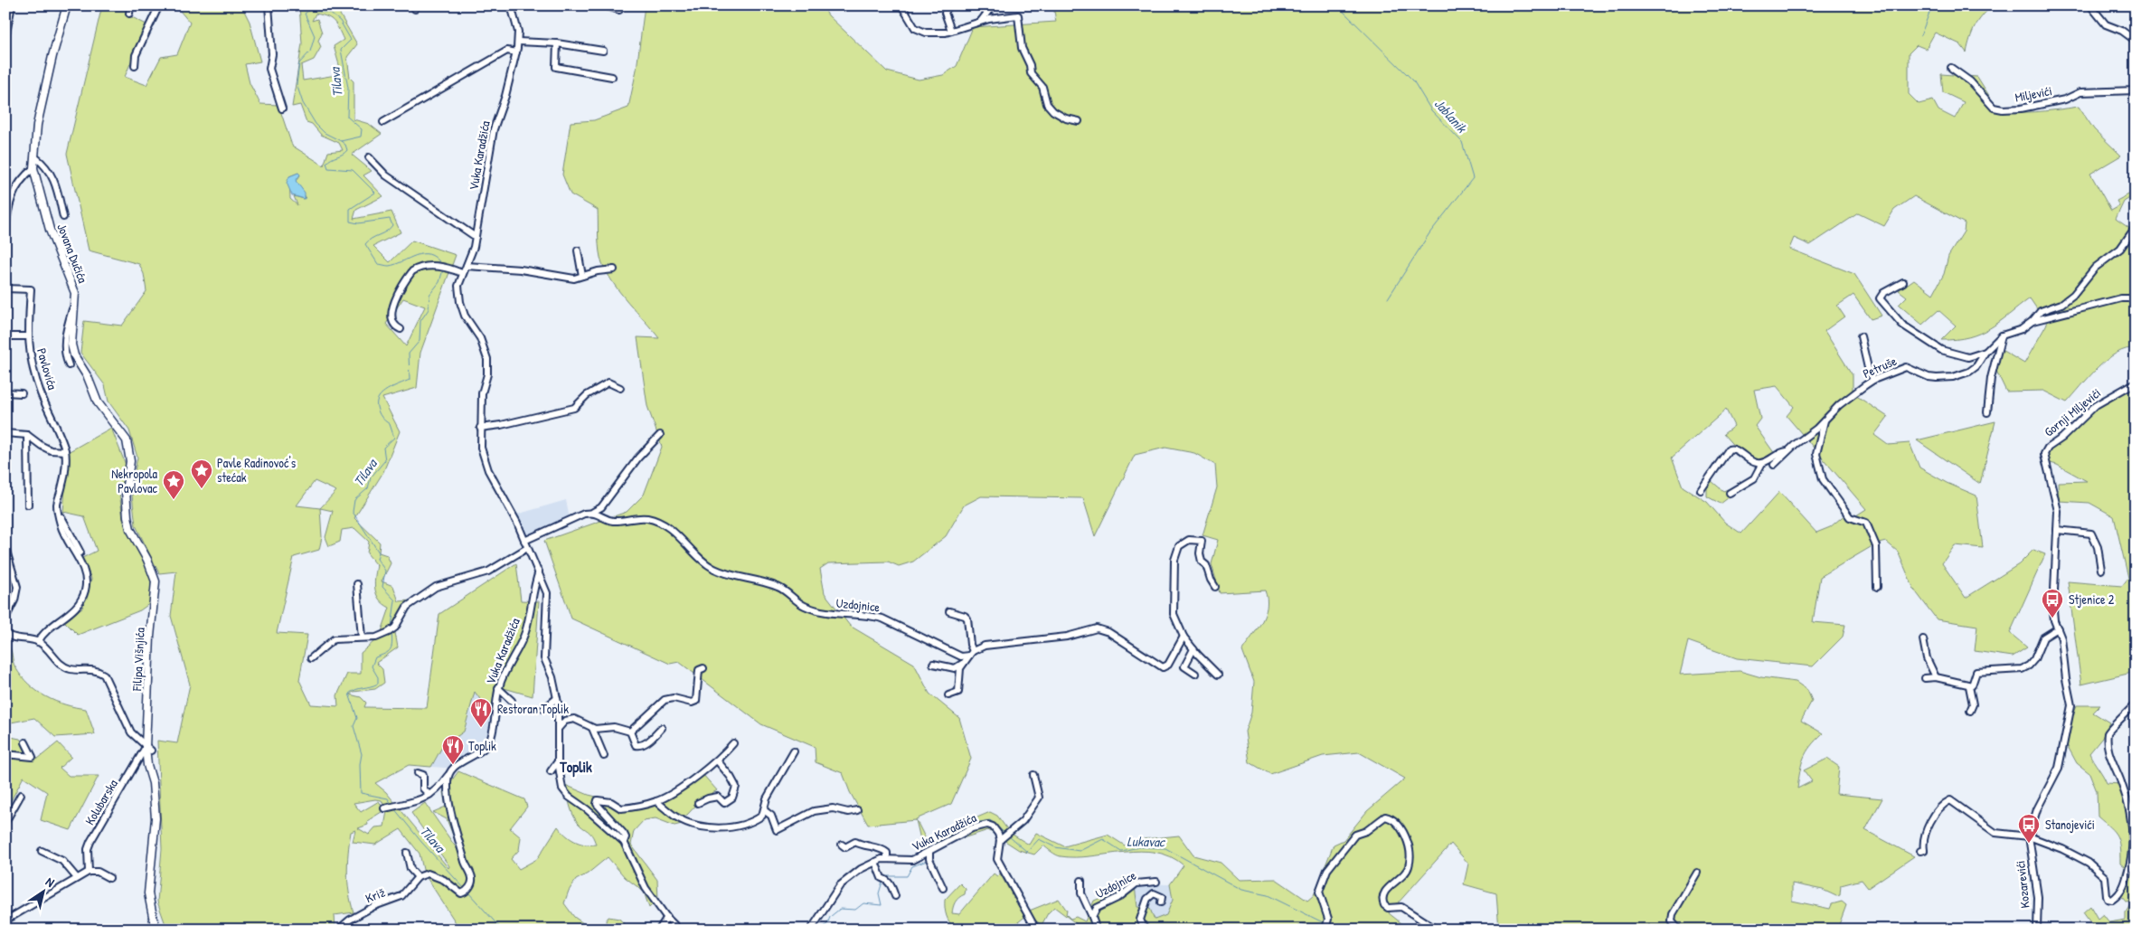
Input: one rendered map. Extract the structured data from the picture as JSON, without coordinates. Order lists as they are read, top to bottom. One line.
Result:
{"streets":{"main road":["Jovana Dučića","Filipa Višnjića"],"street":["Miljevići","Vuka Karadžića","Petruše","Pavlovića","Gornji Miljevići","Uzdojnice","Kolubarska","Kozarevići","Križ"]},"crossings":[["Jovana Dučića","Filipa Višnjića"],["Pavlovića","Filipa Višnjića"],["Filipa Višnjića","Kolubarska"]],"districts":["Toplik"],"water":["Tilava","Jablanik","Lukavac"],"places":{"place":["Pavle Radinovoć's stećak","Nekropola Pavlovac"],"bus stop":["Stjenice 2","Stanojevići"],"restaurant":["Restoran Toplik","Toplik"]},"north":"top right"}
